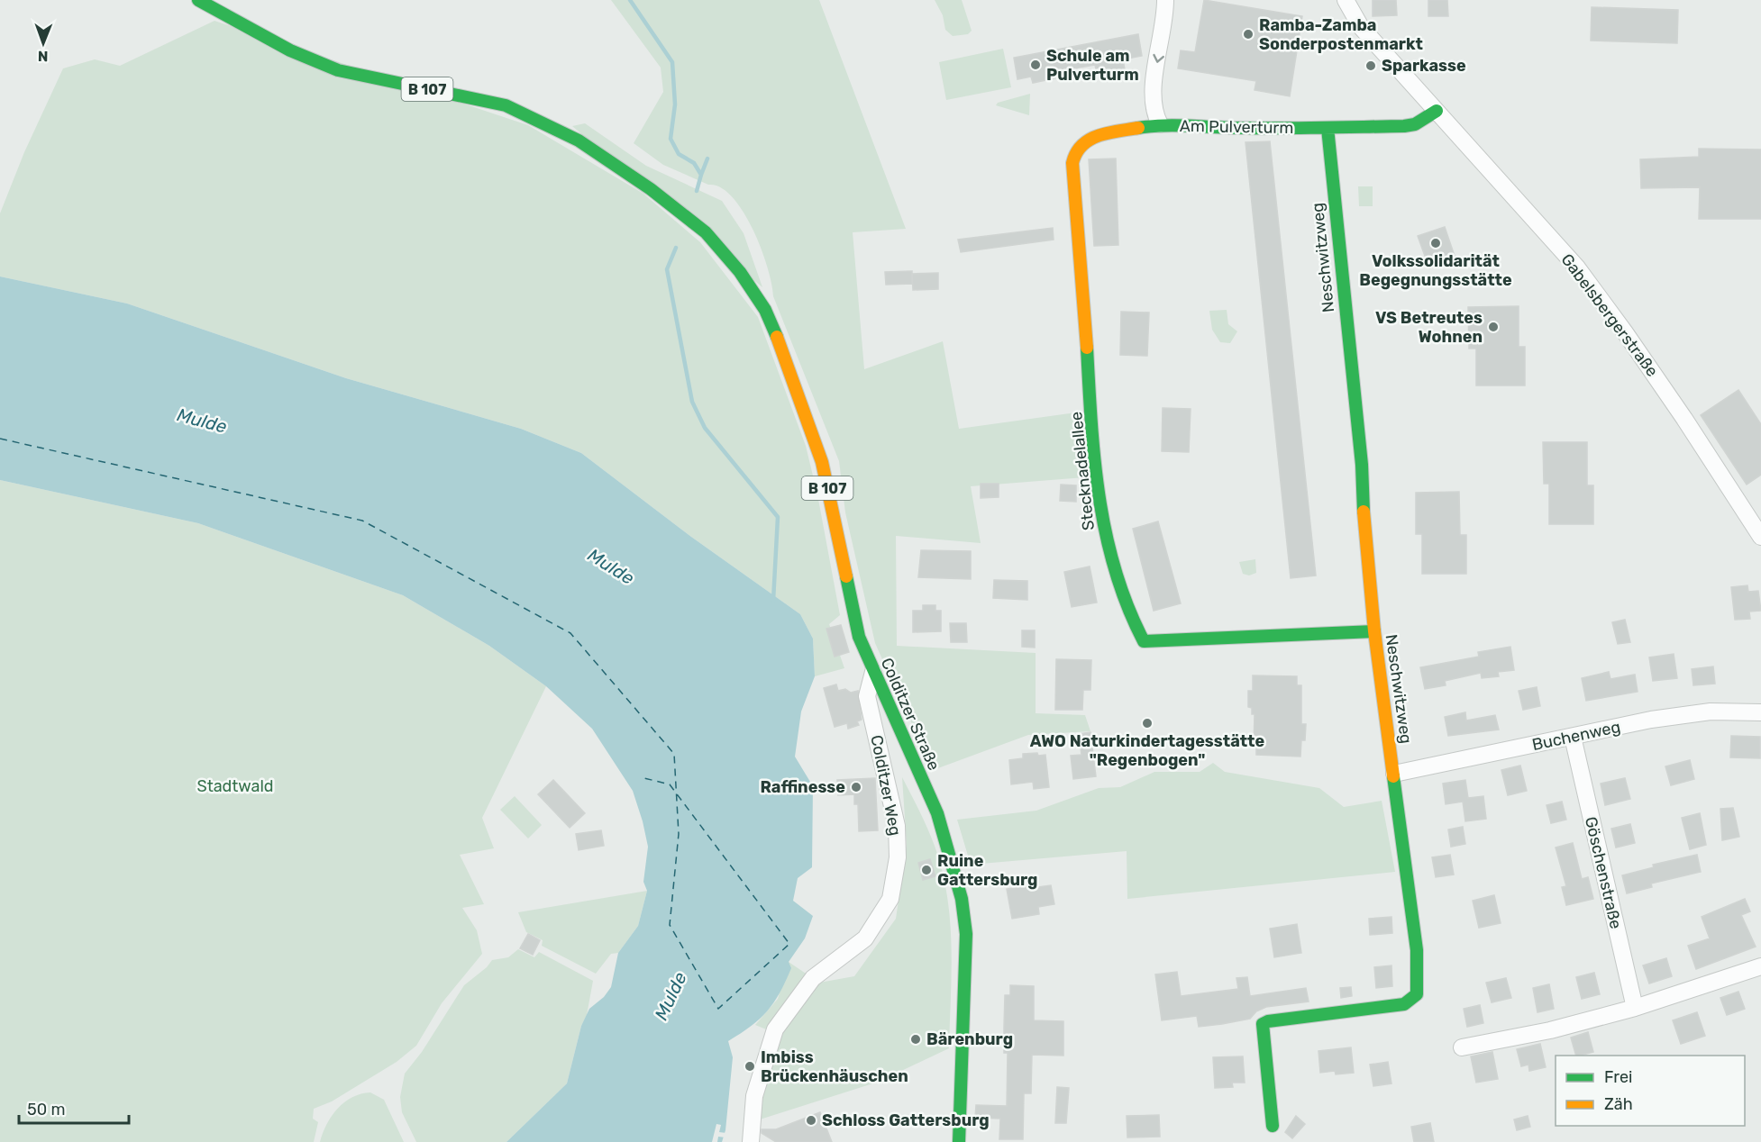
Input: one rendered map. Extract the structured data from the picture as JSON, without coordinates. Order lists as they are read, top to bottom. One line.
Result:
{"streets":{"street":["B 107","Am Pulverturm","Neschwitzweg","Gabelsbergerstraße","Stecknadelallee","Colditzer Straße","Buchenweg","Colditzer Weg","Göschenstraße"]},"crossings":[["Am Pulverturm","Neschwitzweg"],["Am Pulverturm","Gabelsbergerstraße"],["Am Pulverturm","Stecknadelallee"],["Neschwitzweg","Stecknadelallee"],["Neschwitzweg","Buchenweg"],["Colditzer Straße","Colditzer Weg"],["Buchenweg","Göschenstraße"]],"water":["Mulde"],"parks":["Stadtwald"],"places":["Ramba-Zamba Sonderpostenmarkt","Schule am Pulverturm","Sparkasse","Volkssolidarität Begegnungsstätte","VS Betreutes Wohnen","AWO Naturkindertagesstätte \"Regenbogen\"","Raffinesse","Ruine Gattersburg","Bärenburg","Imbiss Brückenhäuschen","Schloss Gattersburg"],"legend":["Frei","Zäh"],"scale_bar":"50 m","north":"bottom"}
